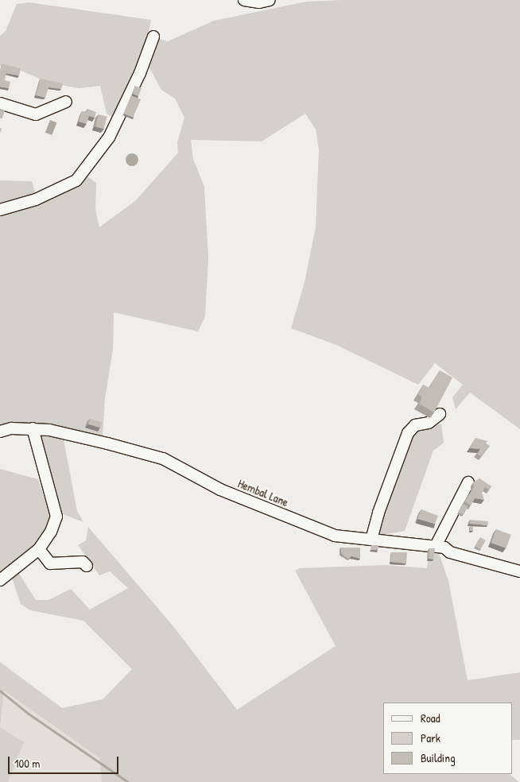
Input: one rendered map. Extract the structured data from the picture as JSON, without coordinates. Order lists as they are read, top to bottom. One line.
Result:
{"streets":{"street":["Hembal Lane"]},"legend":["Road","Park","Building"],"scale_bar":"100 m"}
